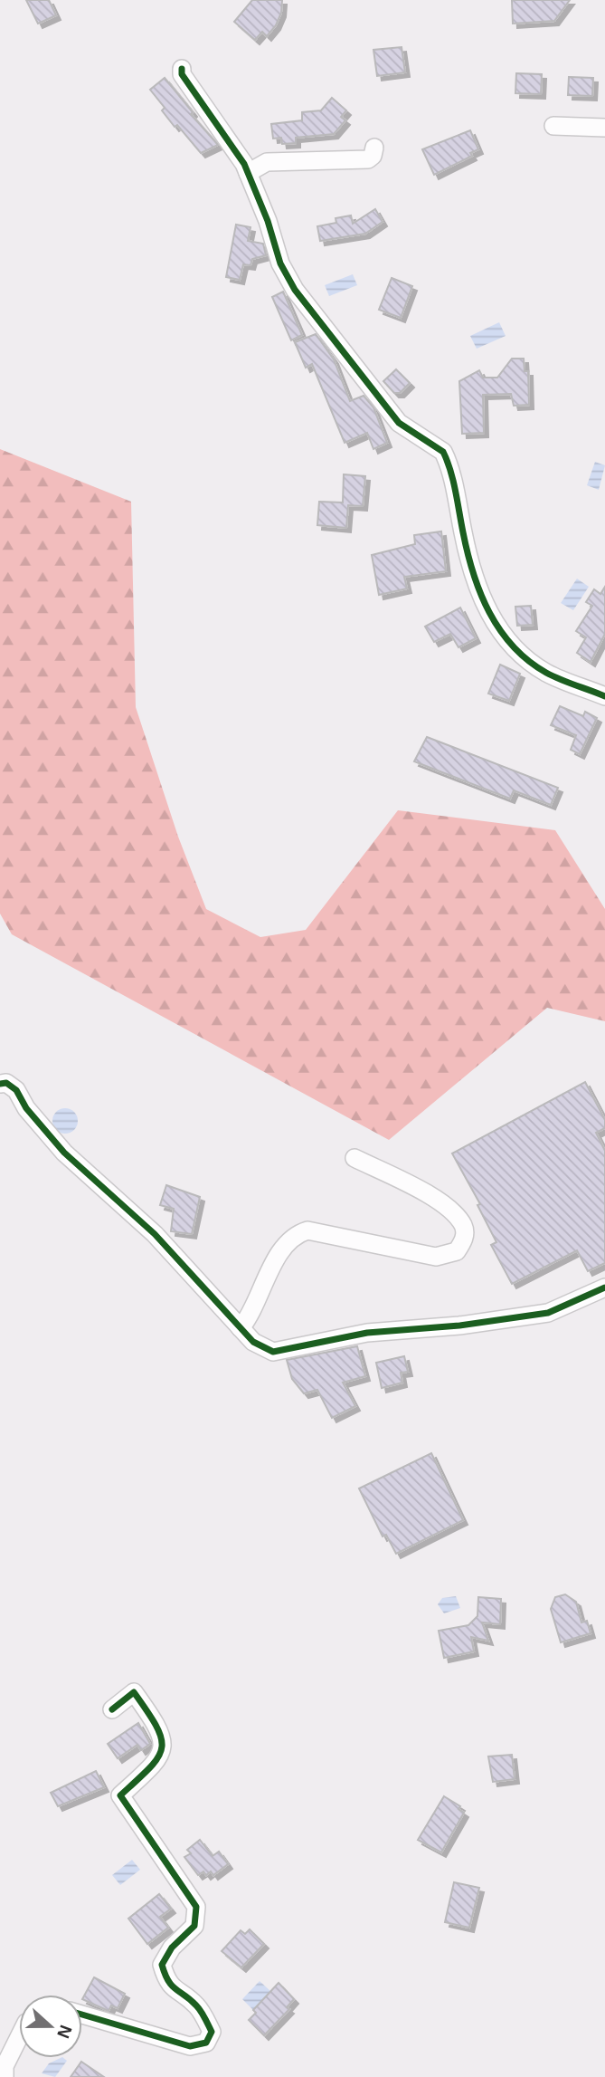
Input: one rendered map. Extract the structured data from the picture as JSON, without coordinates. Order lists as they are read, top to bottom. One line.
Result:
{"north":"right"}
